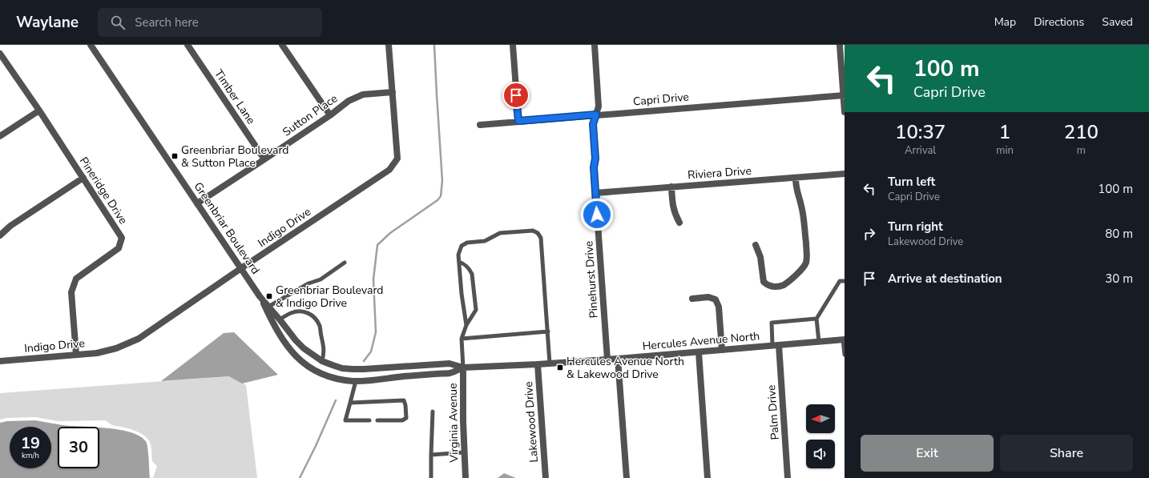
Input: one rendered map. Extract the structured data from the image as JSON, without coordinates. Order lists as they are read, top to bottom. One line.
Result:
{"streets":{"street":["Timber Lane","Capri Drive","Sutton Place","Riviera Drive","Pineridge Drive","Indigo Drive","Greenbriar Boulevard","Pinehurst Drive","Hercules Avenue North","Palm Drive","Lakewood Drive","Virginia Avenue"]},"crossings":[["Timber Lane","Sutton Place"],["Capri Drive","Pinehurst Drive"],["Sutton Place","Indigo Drive"],["Sutton Place","Greenbriar Boulevard"],["Riviera Drive","Pinehurst Drive"],["Pineridge Drive","Indigo Drive"],["Indigo Drive","Greenbriar Boulevard"],["Greenbriar Boulevard","Hercules Avenue North"],["Greenbriar Boulevard","Virginia Avenue"],["Pinehurst Drive","Hercules Avenue North"],["Hercules Avenue North","Palm Drive"],["Hercules Avenue North","Lakewood Drive"],["Hercules Avenue North","Virginia Avenue"]],"places":{"transit":["Greenbriar Boulevard & Sutton Place","Greenbriar Boulevard & Indigo Drive","Hercules Avenue North & Lakewood Drive"]},"north":"left","page":{"header":"Waylane","search":"Search here","nav":["Map","Directions","Saved"],"turn":["100 m","Capri Drive"],"eta":["10:37","Arrival","1","min","210","m"],"list":[{"name":"Turn left","note":"Capri Drive","value":"100 m"},{"name":"Turn right","note":"Lakewood Drive","value":"80 m"},{"name":"Arrive at destination","value":"30 m"}],"speed":"19 km/h","limit":"30","buttons":["Exit","Share"]}}
